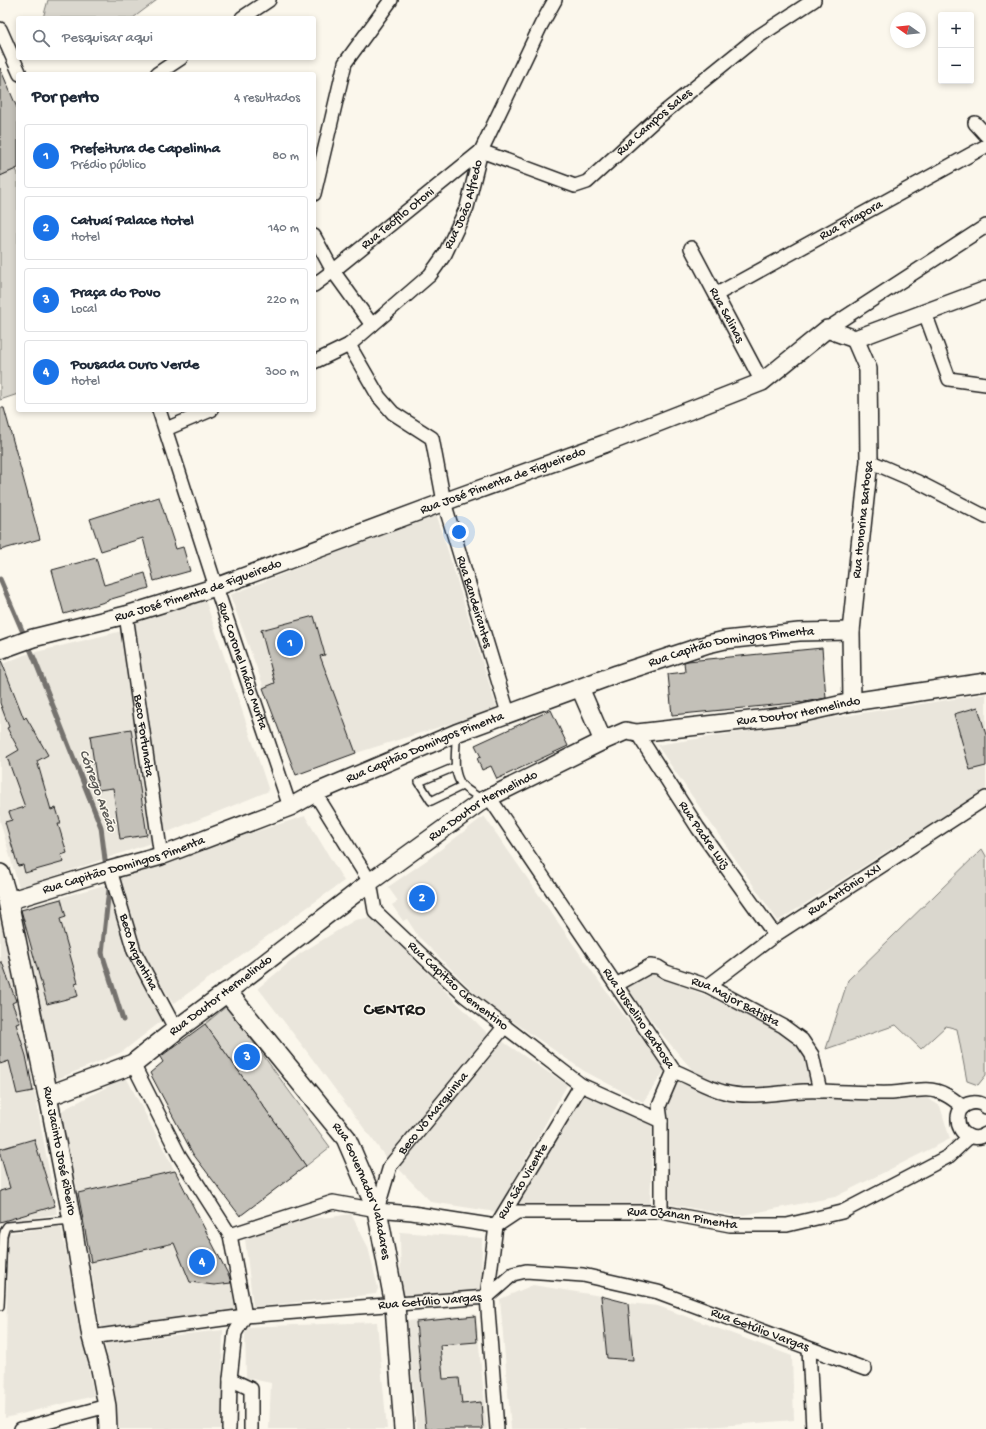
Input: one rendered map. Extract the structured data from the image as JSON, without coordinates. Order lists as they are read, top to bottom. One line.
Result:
{"streets":{"main road":["Rua Doutor Hermelindo","Rua Jacinto José Ribeiro","Rua Governador Valadares"],"street":["Rua Campos Sales","Rua João Alfredo","Rua Teófilo Otoni","Rua Pirapora","Rua Salinas","Rua José Pimenta de Figueiredo","Rua Honorina Barbosa","Rua Bandeirantes","Rua Capitão Domingos Pimenta","Rua Coronel Inácio Murta","Beco Fortunata","Rua Padre Luiz","Rua Antônio XXI","Beco Argentina","Rua Capitão Clementino","Rua Major Batista","Rua Juscelino Barbosa","Beco Vó Marquinha","Rua São Vicente","Rua Ozanan Pimenta","Rua Getúlio Vargas"]},"crossings":[["Rua Campos Sales","Rua João Alfredo"],["Rua Campos Sales","Rua Teófilo Otoni"],["Rua João Alfredo","Rua Teófilo Otoni"],["Rua João Alfredo","Rua Bandeirantes"],["Rua Pirapora","Rua Salinas"],["Rua Salinas","Rua José Pimenta de Figueiredo"],["Rua José Pimenta de Figueiredo","Rua Bandeirantes"],["Rua José Pimenta de Figueiredo","Rua Coronel Inácio Murta"],["Rua José Pimenta de Figueiredo","Beco Fortunata"],["Rua Honorina Barbosa","Rua Capitão Domingos Pimenta"],["Rua Honorina Barbosa","Rua Doutor Hermelindo"],["Rua Bandeirantes","Rua Capitão Domingos Pimenta"],["Rua Capitão Domingos Pimenta","Rua Coronel Inácio Murta"],["Rua Capitão Domingos Pimenta","Beco Fortunata"],["Rua Capitão Domingos Pimenta","Beco Argentina"],["Rua Capitão Domingos Pimenta","Rua Capitão Clementino"],["Rua Capitão Domingos Pimenta","Rua Jacinto José Ribeiro"],["Rua Doutor Hermelindo","Rua Padre Luiz"],["Rua Doutor Hermelindo","Beco Argentina"],["Rua Doutor Hermelindo","Rua Capitão Clementino"],["Rua Doutor Hermelindo","Rua Juscelino Barbosa"],["Rua Doutor Hermelindo","Rua Jacinto José Ribeiro"],["Rua Doutor Hermelindo","Rua Governador Valadares"],["Rua Padre Luiz","Rua Antônio XXI"],["Rua Antônio XXI","Rua Major Batista"],["Rua Capitão Clementino","Beco Vó Marquinha"],["Rua Capitão Clementino","Rua São Vicente"],["Rua Major Batista","Rua Juscelino Barbosa"],["Beco Vó Marquinha","Rua Governador Valadares"],["Rua Jacinto José Ribeiro","Rua Getúlio Vargas"],["Rua São Vicente","Rua Ozanan Pimenta"],["Rua São Vicente","Rua Getúlio Vargas"],["Rua Governador Valadares","Rua Getúlio Vargas"]],"districts":["CENTRO"],"water":["Córrego Areão"],"north":"left","page":{"map_buttons":["+","−"],"search":"Pesquisar aqui","heading":["Por perto","4 resultados"],"list":[{"mark":"1","name":"Prefeitura de Capelinha","note":"Prédio público","value":"80 m"},{"mark":"2","name":"Catuaí Palace Hotel","note":"Hotel","value":"140 m"},{"mark":"3","name":"Praça do Povo","note":"Local","value":"220 m"},{"mark":"4","name":"Pousada Ouro Verde","note":"Hotel","value":"300 m"}],"pins":["1","2","3","4"]}}
